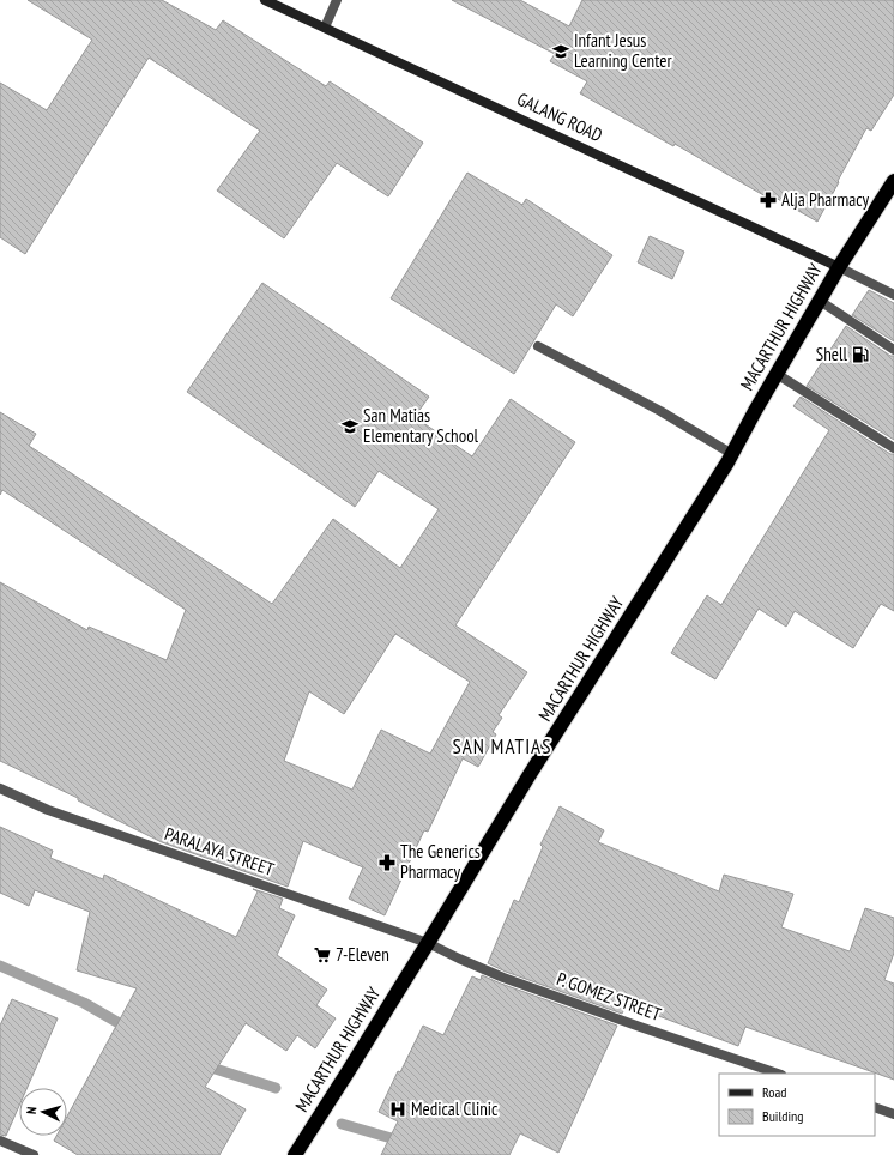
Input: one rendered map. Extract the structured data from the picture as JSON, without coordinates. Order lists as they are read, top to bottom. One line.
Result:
{"streets":{"highway":["MACARTHUR HIGHWAY"],"street":["GALANG ROAD","PARALAYA STREET","P. GOMEZ STREET"]},"crossings":[["GALANG ROAD","MACARTHUR HIGHWAY"],["MACARTHUR HIGHWAY","PARALAYA STREET"],["MACARTHUR HIGHWAY","P. GOMEZ STREET"],["PARALAYA STREET","P. GOMEZ STREET"]],"districts":["SAN MATIAS"],"places":{"school or university":["Infant Jesus Learning Center","San Matias Elementary School"],"pharmacy":["Alja Pharmacy","The Generics Pharmacy"],"fuel station":["Shell"],"supermarket":["7-Eleven"],"hospital":["Medical Clinic"]},"legend":["Road","Building"],"north":"left"}
